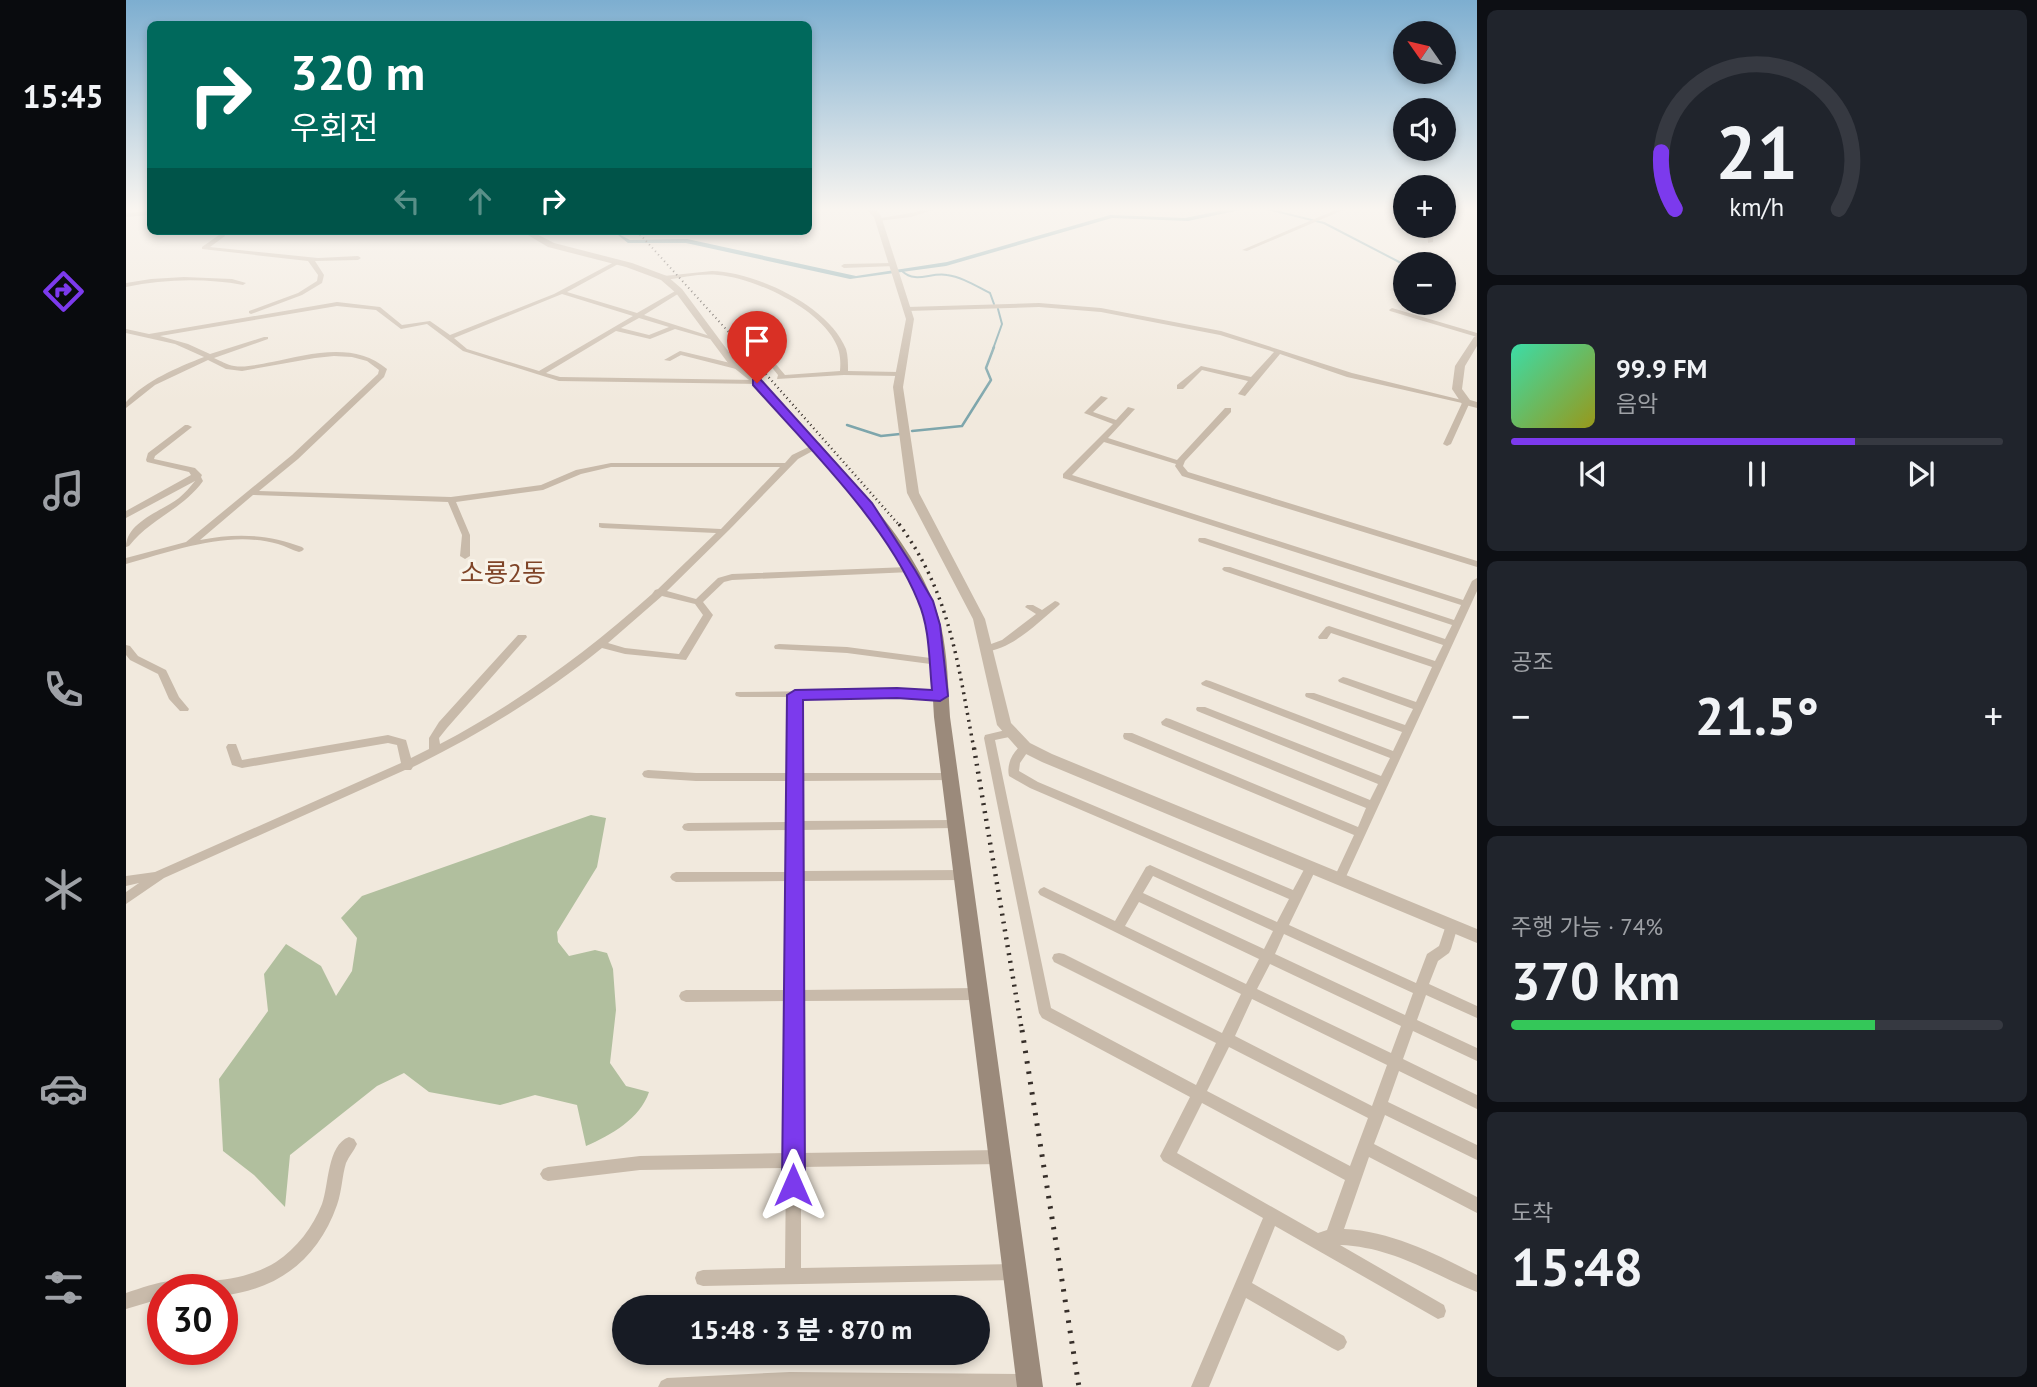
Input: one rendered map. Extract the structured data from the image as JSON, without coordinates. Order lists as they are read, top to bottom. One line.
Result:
{"districts":["소룡2동"],"north":"top left","page":{"tabs":"15:45","map_buttons":["+","−"],"turn":["320 m","우회전"],"song":["99.9 FM","음악"],"tile":["공조",["주행 가능 · 74%","370 km"],["도착","15:48"]],"heat":["−","21.5°","+"],"limit":"30","trip":"15:48 · 3 분 · 870 m","gauge":["21","km/h"]}}
